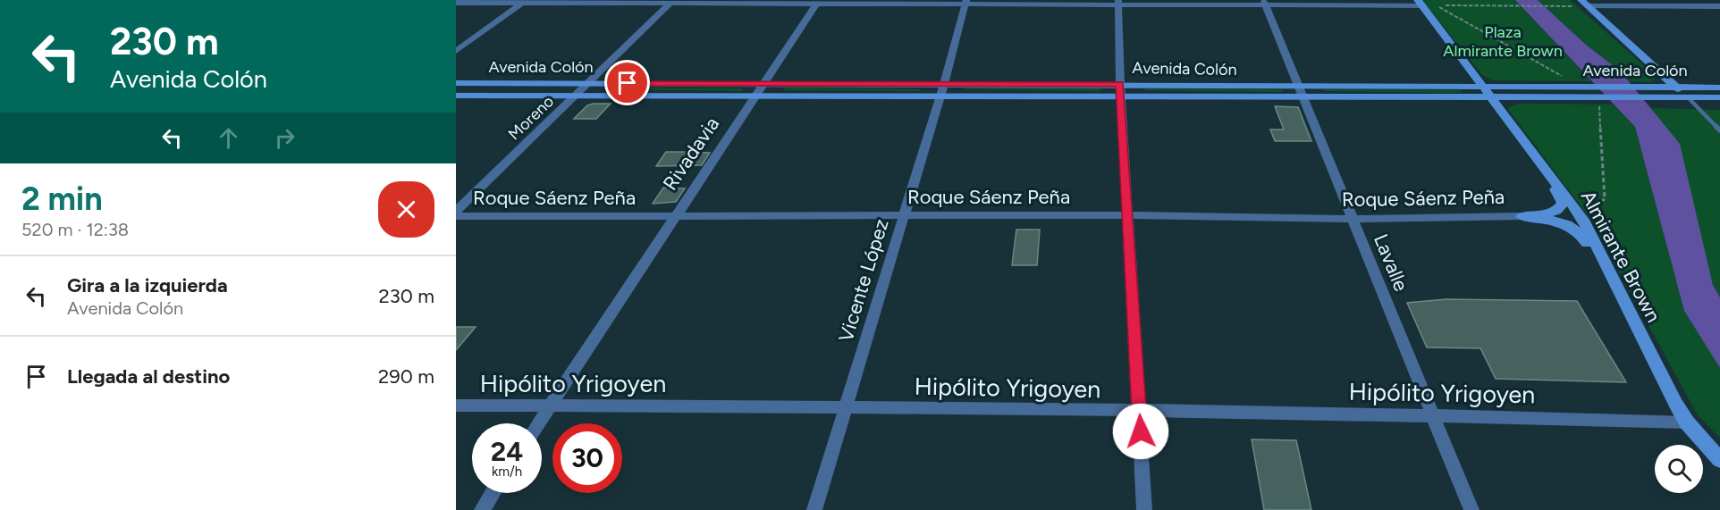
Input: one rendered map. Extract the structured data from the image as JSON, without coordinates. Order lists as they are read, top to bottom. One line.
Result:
{"streets":{"main road":["Avenida Colón","Almirante Brown"],"street":["Moreno","Rivadavia","Roque Sáenz Peña","Lavalle","Vicente López","Hipólito Yrigoyen"]},"crossings":[["Avenida Colón","Moreno"],["Avenida Colón","Rivadavia"],["Avenida Colón","Almirante Brown"],["Avenida Colón","Lavalle"],["Avenida Colón","Vicente López"],["Rivadavia","Roque Sáenz Peña"],["Rivadavia","Hipólito Yrigoyen"],["Roque Sáenz Peña","Lavalle"],["Roque Sáenz Peña","Vicente López"],["Almirante Brown","Hipólito Yrigoyen"],["Lavalle","Hipólito Yrigoyen"],["Vicente López","Hipólito Yrigoyen"]],"parks":["Plaza Almirante Brown"],"page":{"turn":["230 m","Avenida Colón"],"heading":["2 min","520 m · 12:38"],"list":[{"name":"Gira a la izquierda","note":"Avenida Colón","value":"230 m"},{"name":"Llegada al destino","value":"290 m"}],"speed":"24 km/h","limit":"30"}}
